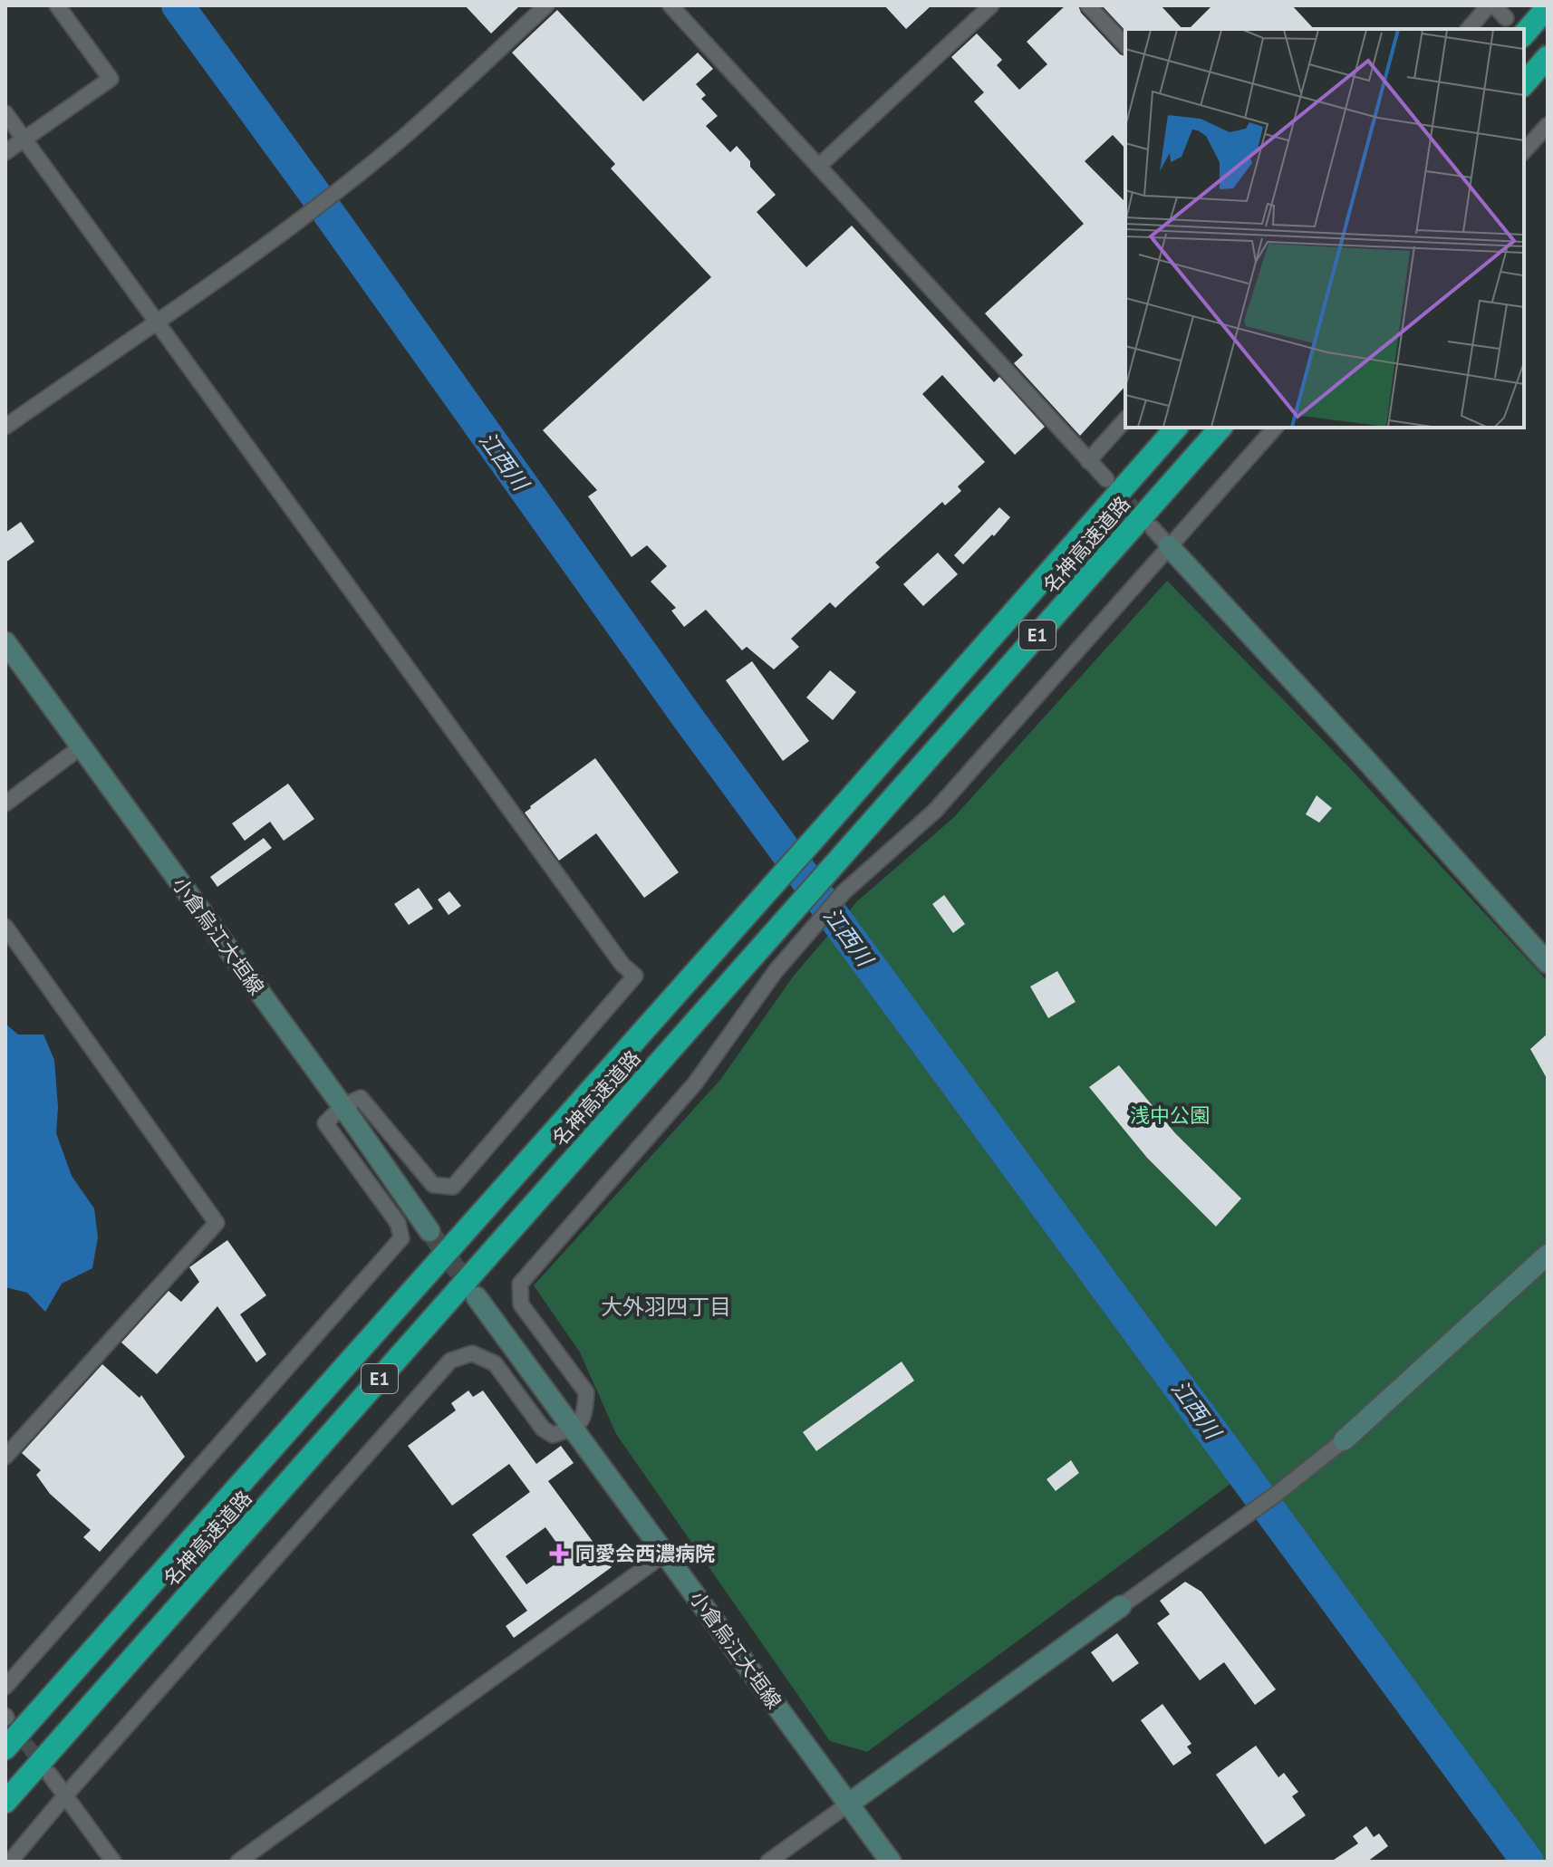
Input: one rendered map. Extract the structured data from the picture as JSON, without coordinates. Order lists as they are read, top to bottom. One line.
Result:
{"streets":{"highway":["名神高速道路","E1"],"main road":["小倉烏江大垣線"]},"districts":["大外羽四丁目"],"water":["江西川"],"parks":["浅中公園"],"places":{"health":["同愛会西濃病院"]}}
